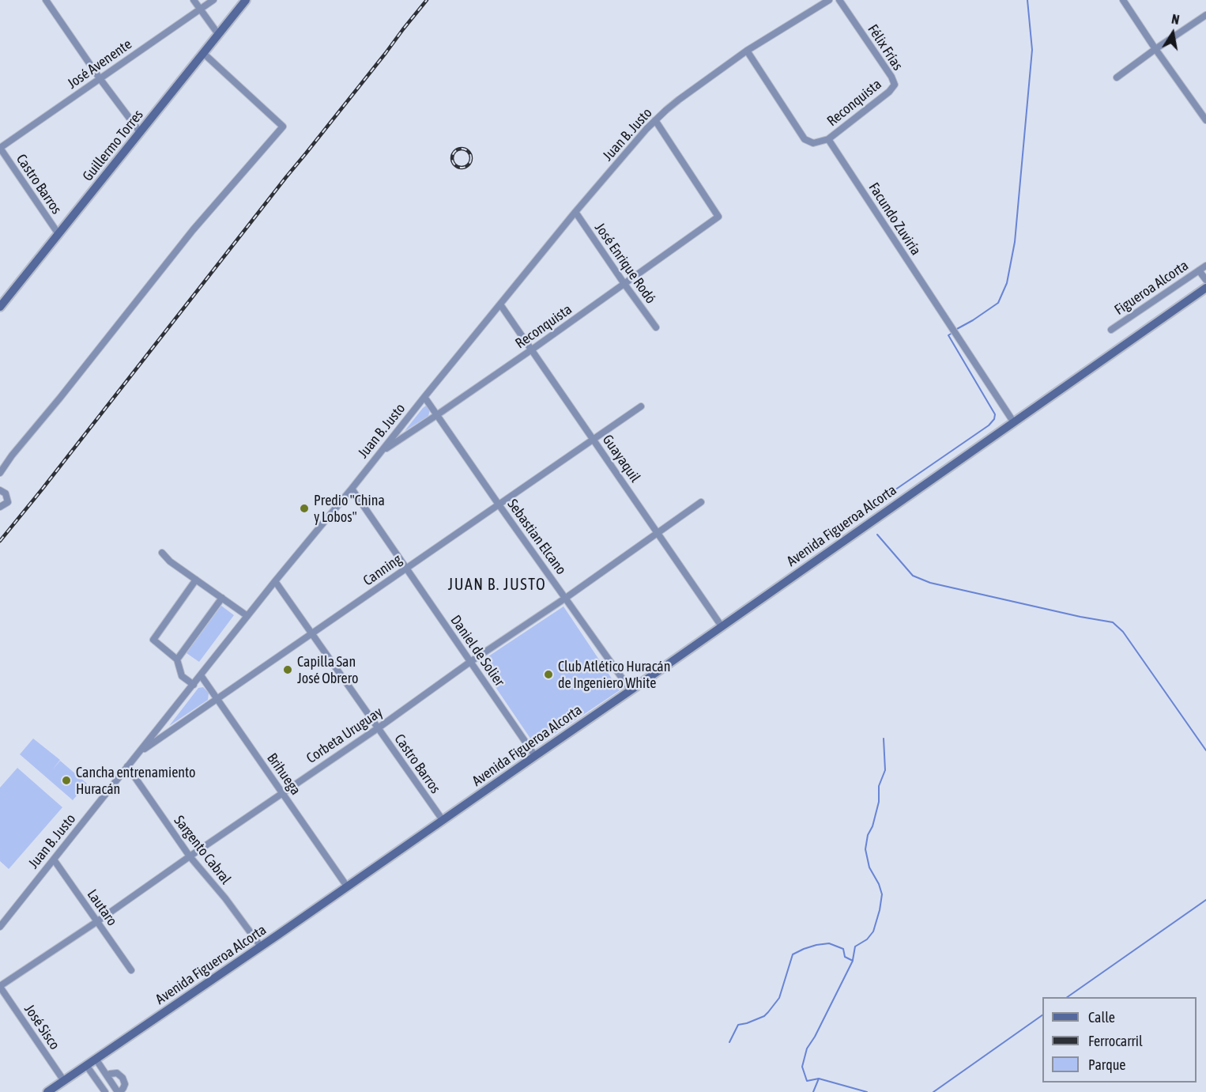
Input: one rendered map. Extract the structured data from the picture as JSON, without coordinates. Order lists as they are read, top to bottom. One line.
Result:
{"streets":{"main road":["Guillermo Torres","Avenida Figueroa Alcorta"],"street":["Félix Frías","José Avenente","Reconquista","Juan B. Justo","Castro Barros","Facundo Zuviría","José Enrique Rodó","Figueroa Alcorta","Guayaquil","Sebastian Elcano","Canning","Daniel de Solier","Corbeta Uruguay","Brihuega","Sargento Cabral","Lautaro","José Sisco"]},"crossings":[["Félix Frías","Reconquista"],["José Avenente","Castro Barros"],["Reconquista","Juan B. Justo"],["Reconquista","Facundo Zuviría"],["Reconquista","José Enrique Rodó"],["Reconquista","Guayaquil"],["Reconquista","Sebastian Elcano"],["Juan B. Justo","Castro Barros"],["Juan B. Justo","José Enrique Rodó"],["Juan B. Justo","Guayaquil"],["Juan B. Justo","Sebastian Elcano"],["Juan B. Justo","Canning"],["Juan B. Justo","Daniel de Solier"],["Juan B. Justo","Brihuega"],["Juan B. Justo","Sargento Cabral"],["Juan B. Justo","Lautaro"],["Guillermo Torres","Castro Barros"],["Castro Barros","Avenida Figueroa Alcorta"],["Castro Barros","Canning"],["Castro Barros","Corbeta Uruguay"],["Facundo Zuviría","Avenida Figueroa Alcorta"],["Guayaquil","Avenida Figueroa Alcorta"],["Guayaquil","Canning"],["Guayaquil","Corbeta Uruguay"],["Avenida Figueroa Alcorta","Sebastian Elcano"],["Avenida Figueroa Alcorta","Daniel de Solier"],["Avenida Figueroa Alcorta","Brihuega"],["Avenida Figueroa Alcorta","Sargento Cabral"],["Avenida Figueroa Alcorta","José Sisco"],["Sebastian Elcano","Canning"],["Sebastian Elcano","Corbeta Uruguay"],["Canning","Daniel de Solier"],["Canning","Brihuega"],["Daniel de Solier","Corbeta Uruguay"],["Corbeta Uruguay","Brihuega"],["Corbeta Uruguay","Sargento Cabral"],["Corbeta Uruguay","Lautaro"],["Corbeta Uruguay","José Sisco"]],"districts":["JUAN B. JUSTO"],"places":["Predio \"China y Lobos\"","Capilla San José Obrero","Club Atlético Huracán de Ingeniero White","Cancha entrenamiento Huracán"],"legend":["Calle","Ferrocarril","Parque"],"north":"top"}
